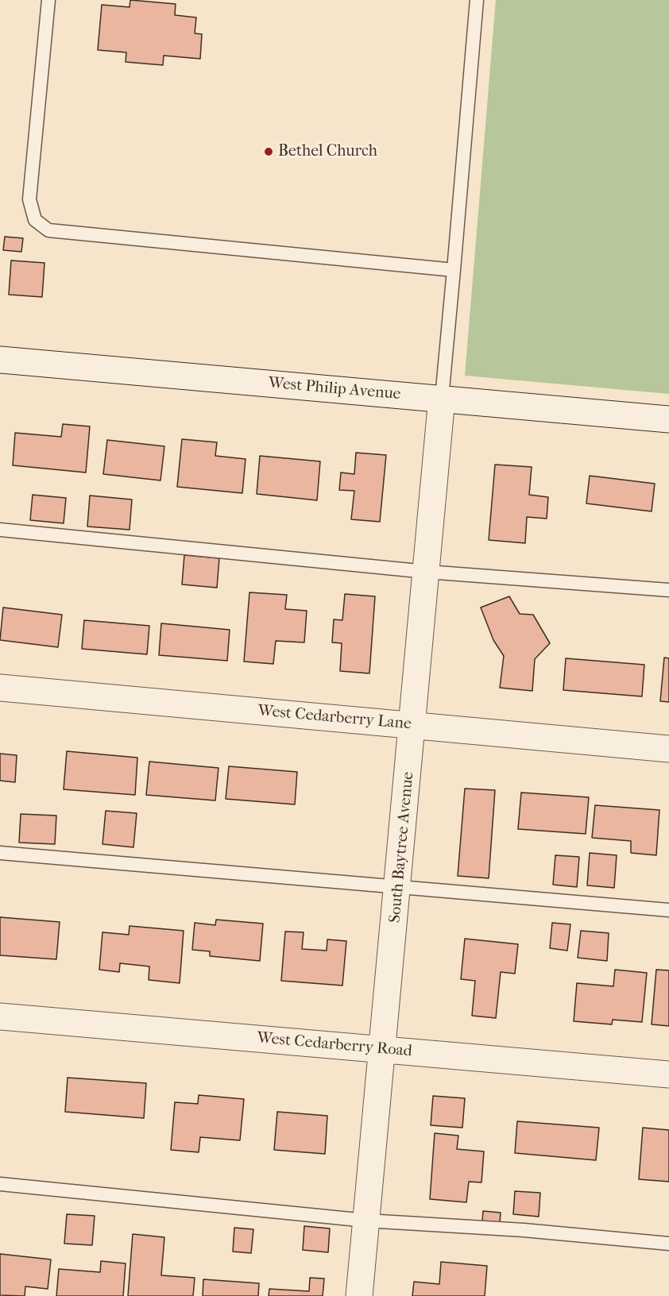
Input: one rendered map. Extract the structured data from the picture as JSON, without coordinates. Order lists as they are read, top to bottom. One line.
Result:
{"streets":{"street":["West Philip Avenue","West Cedarberry Lane","South Baytree Avenue","West Cedarberry Road"]},"crossings":[["West Philip Avenue","South Baytree Avenue"],["West Cedarberry Lane","South Baytree Avenue"],["South Baytree Avenue","West Cedarberry Road"]],"places":["Bethel Church"]}
